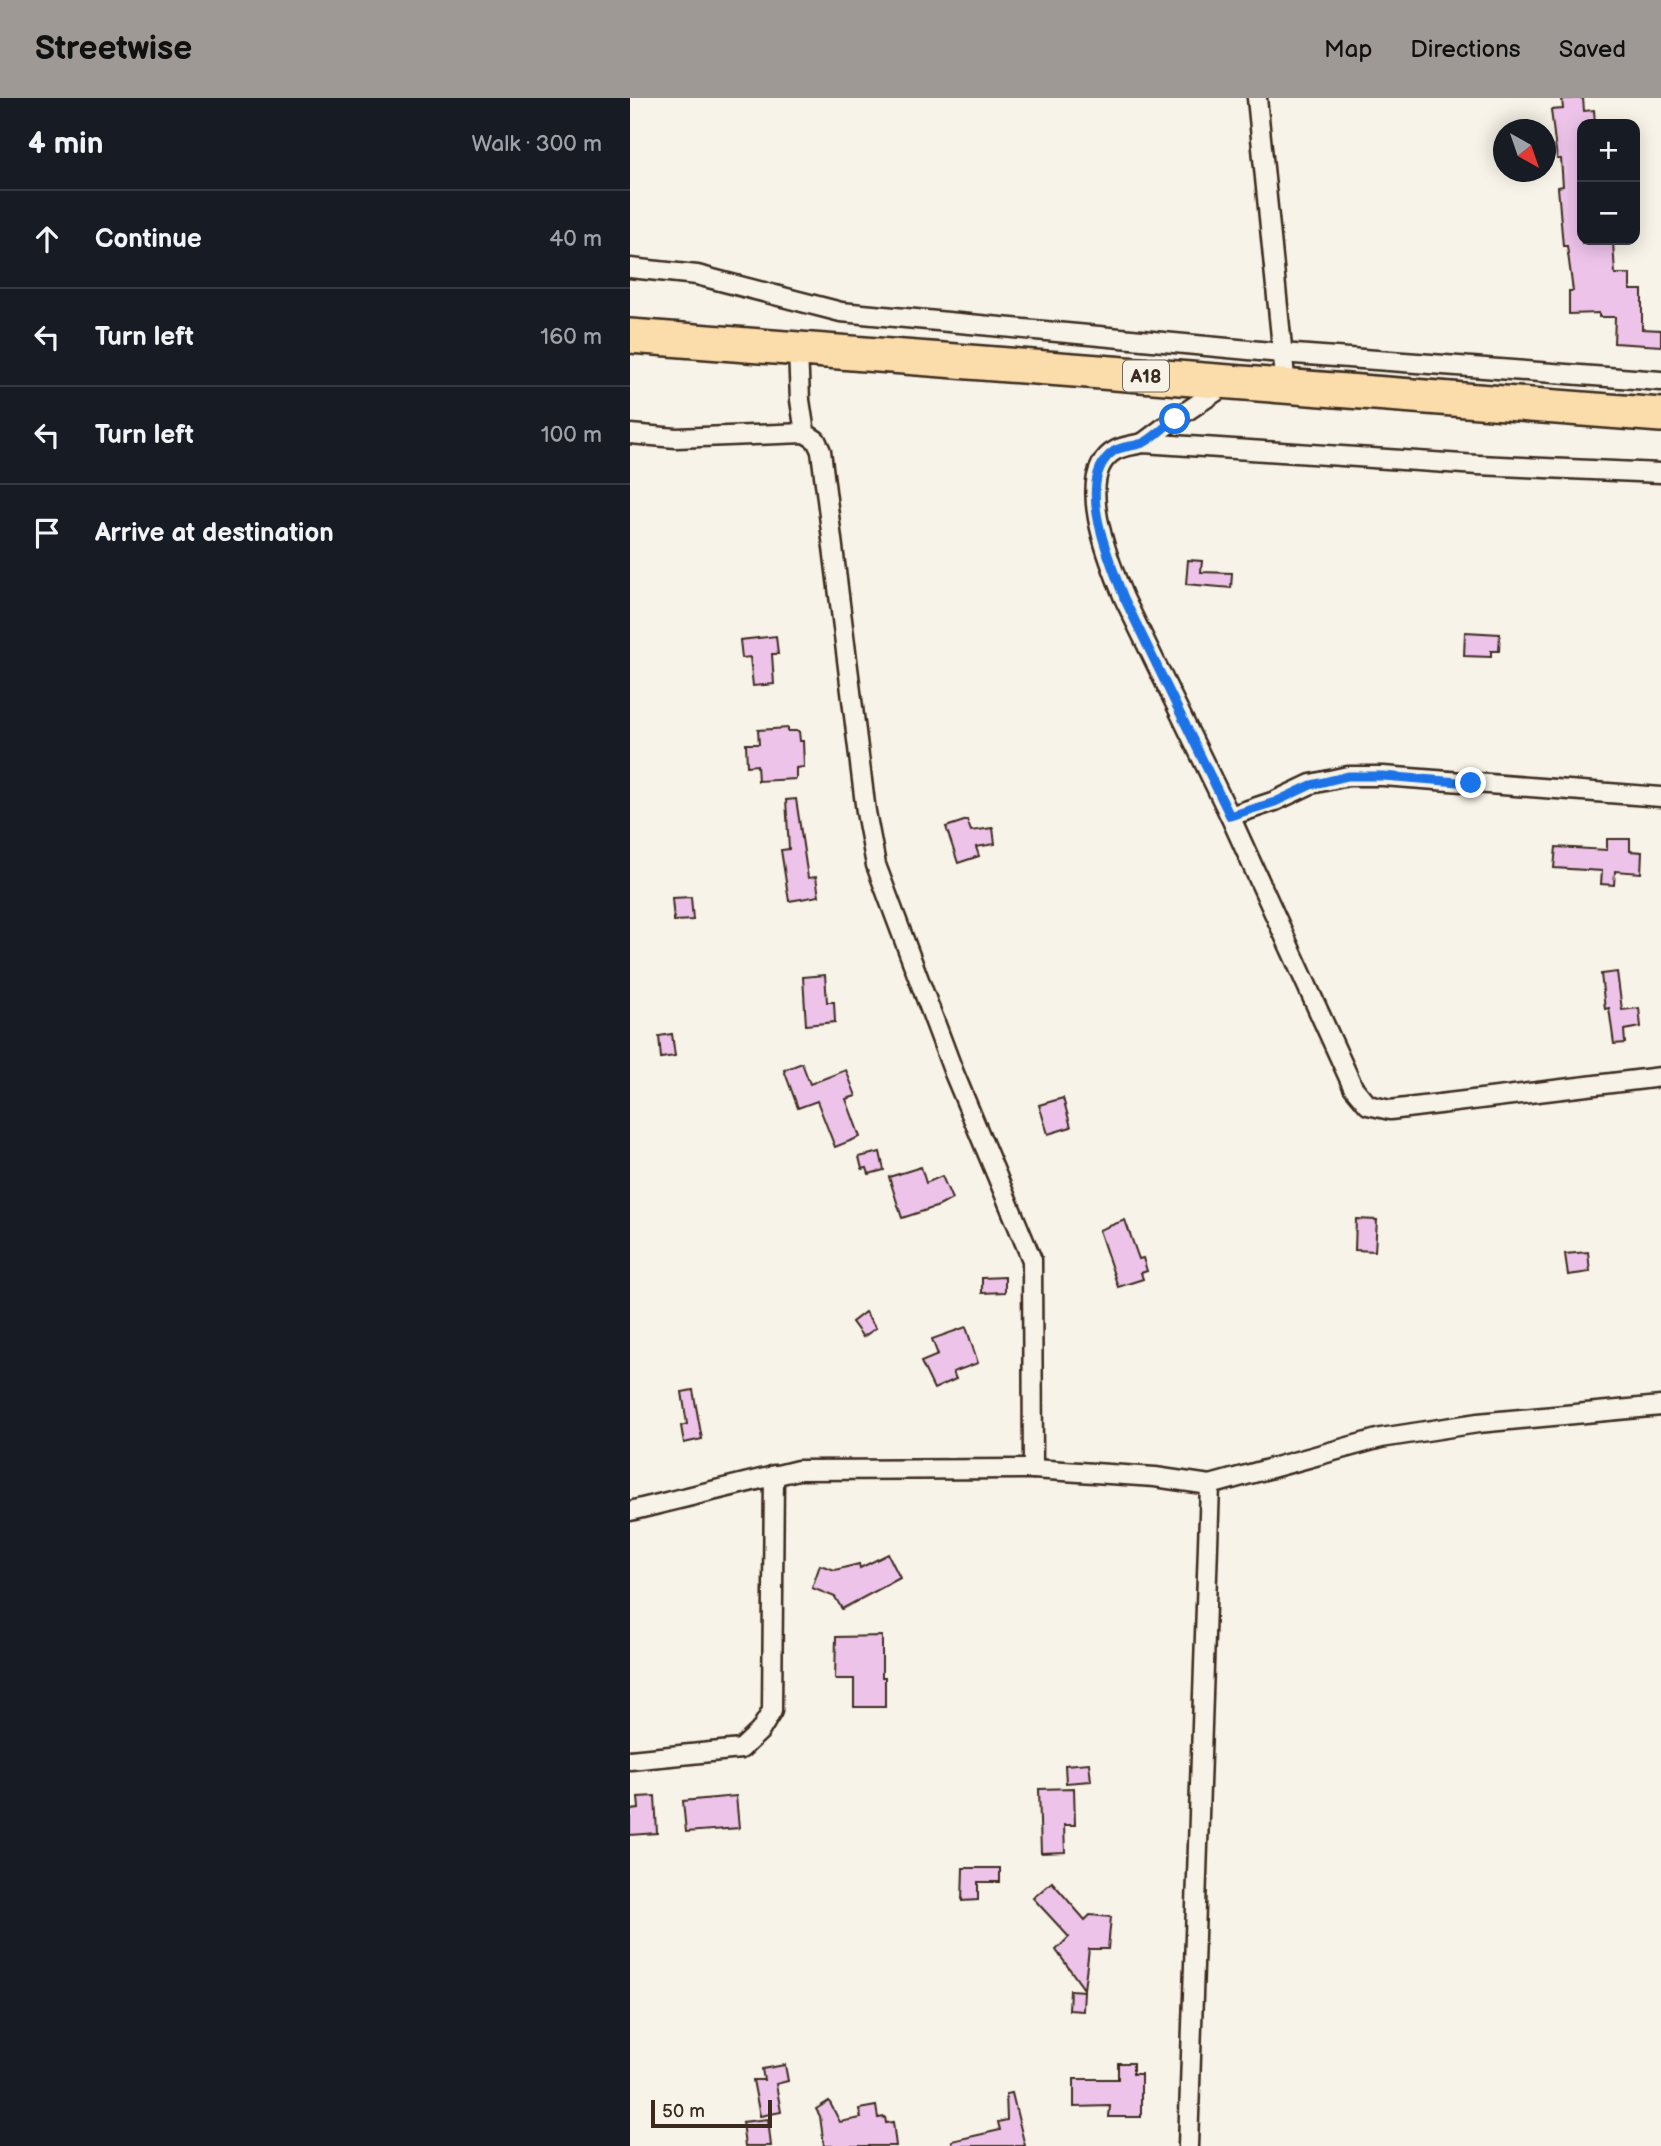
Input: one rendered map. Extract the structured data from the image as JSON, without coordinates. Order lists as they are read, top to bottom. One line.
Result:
{"streets":{"highway":["A18"]},"scale_bar":"50 m","north":"bottom right","page":{"header":"Streetwise","nav":["Map","Directions","Saved"],"heading":["4 min","Walk · 300 m"],"map_buttons":["+","−"],"list":[["Continue","40 m"],["Turn left","160 m"],["Turn left","100 m"],"Arrive at destination"],"scale":"50 m"}}
